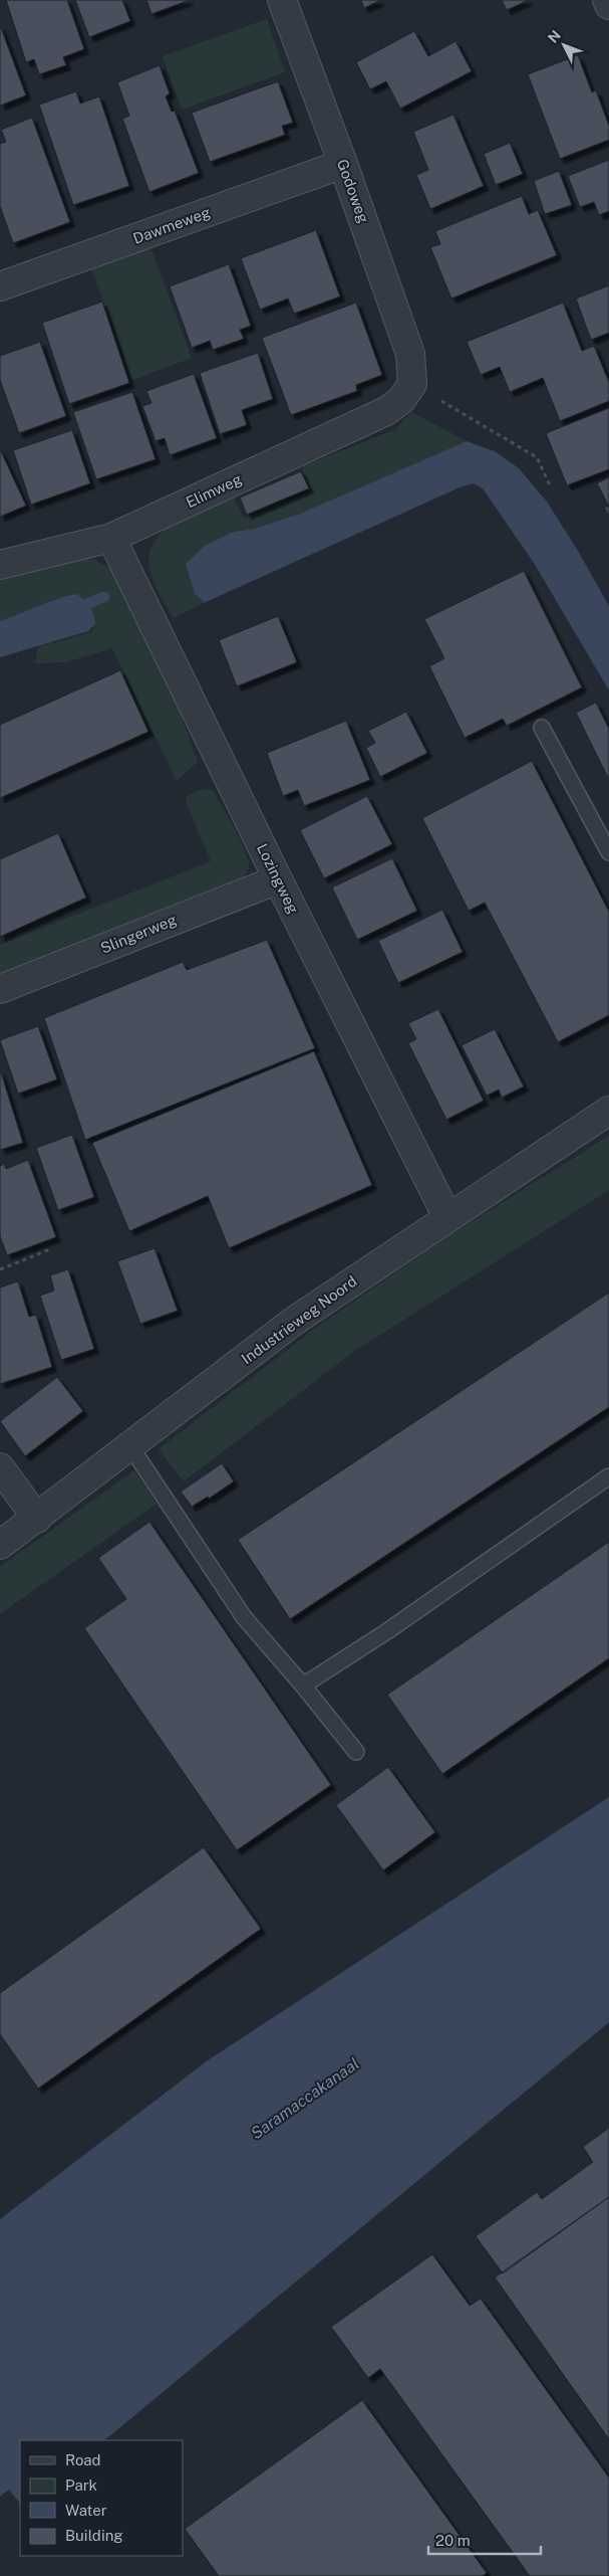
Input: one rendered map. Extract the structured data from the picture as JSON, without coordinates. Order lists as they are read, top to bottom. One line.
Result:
{"streets":{"street":["Godoweg","Dawmeweg","Elimweg","Lozingweg","Slingerweg","Industrieweg Noord"]},"crossings":[["Godoweg","Dawmeweg"],["Godoweg","Elimweg"],["Elimweg","Lozingweg"],["Lozingweg","Slingerweg"],["Lozingweg","Industrieweg Noord"]],"water":["Saramaccakanaal"],"legend":["Road","Park","Water","Building"],"scale_bar":"20 m","north":"top left"}
